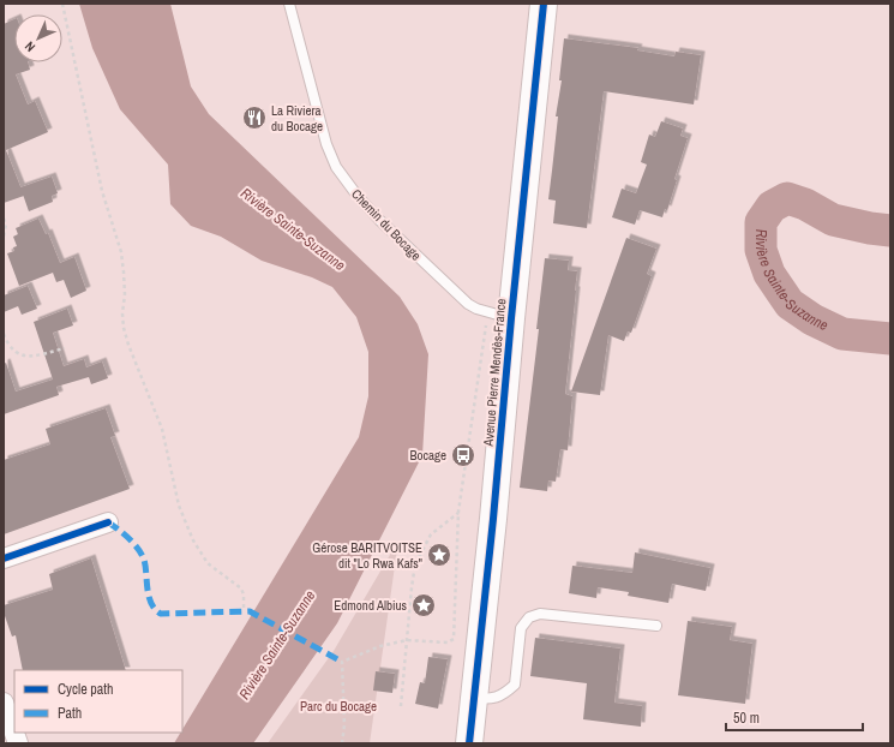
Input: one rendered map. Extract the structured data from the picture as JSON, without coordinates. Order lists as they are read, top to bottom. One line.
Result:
{"streets":{"main road":["Avenue Pierre Mendès-France"],"lane":["Chemin du Bocage"]},"crossings":[["Chemin du Bocage","Avenue Pierre Mendès-France"]],"water":["Rivière Sainte-Suzanne"],"parks":["Parc du Bocage"],"places":{"restaurant":["La Riviera du Bocage"],"bus stop":["Bocage"],"place":["Gérose BARITVOITSE dit \"Lo Rwa Kafs\"","Edmond Albius"]},"legend":["Cycle path","Path"],"scale_bar":"50 m","north":"bottom left"}
